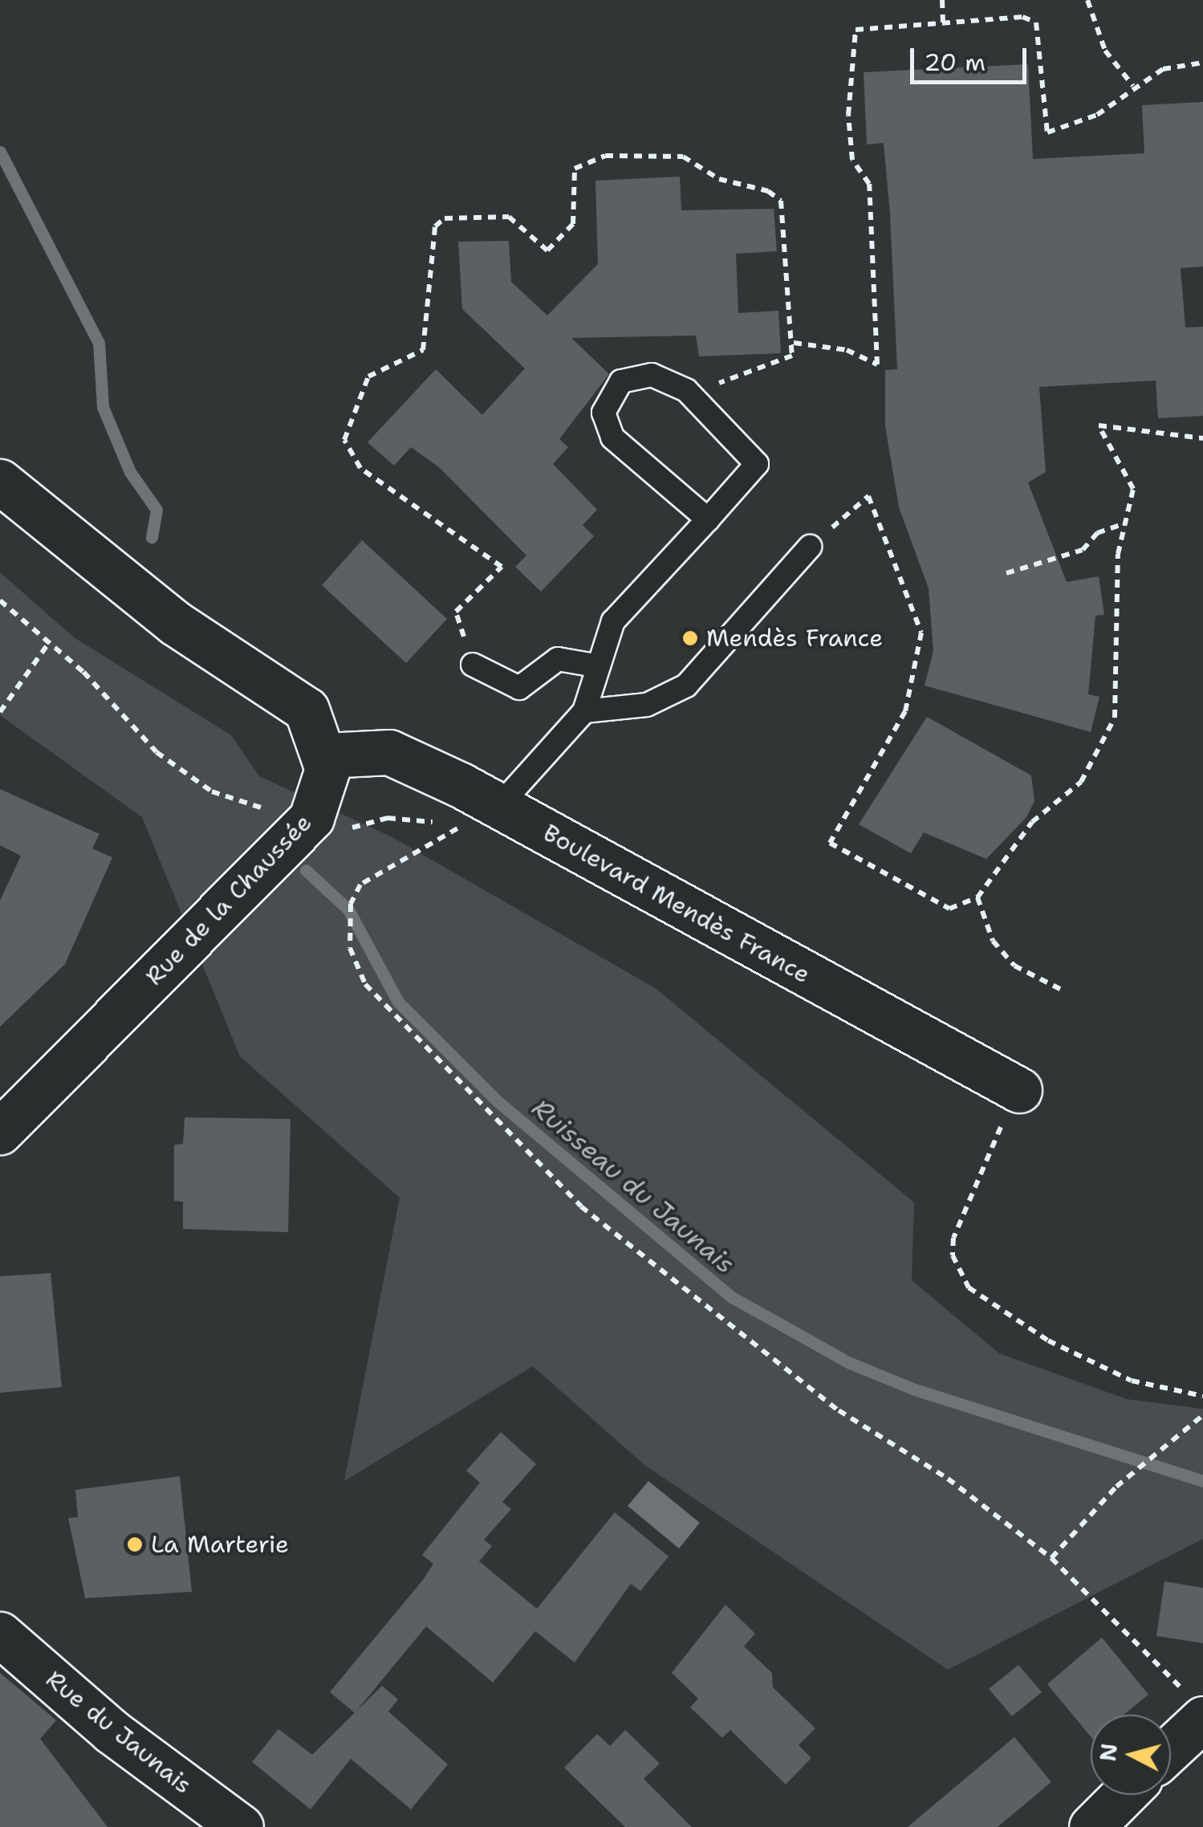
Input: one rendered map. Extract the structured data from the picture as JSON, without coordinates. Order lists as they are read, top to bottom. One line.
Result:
{"streets":{"street":["Rue de la Chaussée","Boulevard Mendès France","Rue du Jaunais"]},"crossings":[["Rue de la Chaussée","Boulevard Mendès France"]],"water":["Ruisseau du Jaunais"],"places":["Mendès France","La Marterie"],"scale_bar":"20 m","north":"left"}
